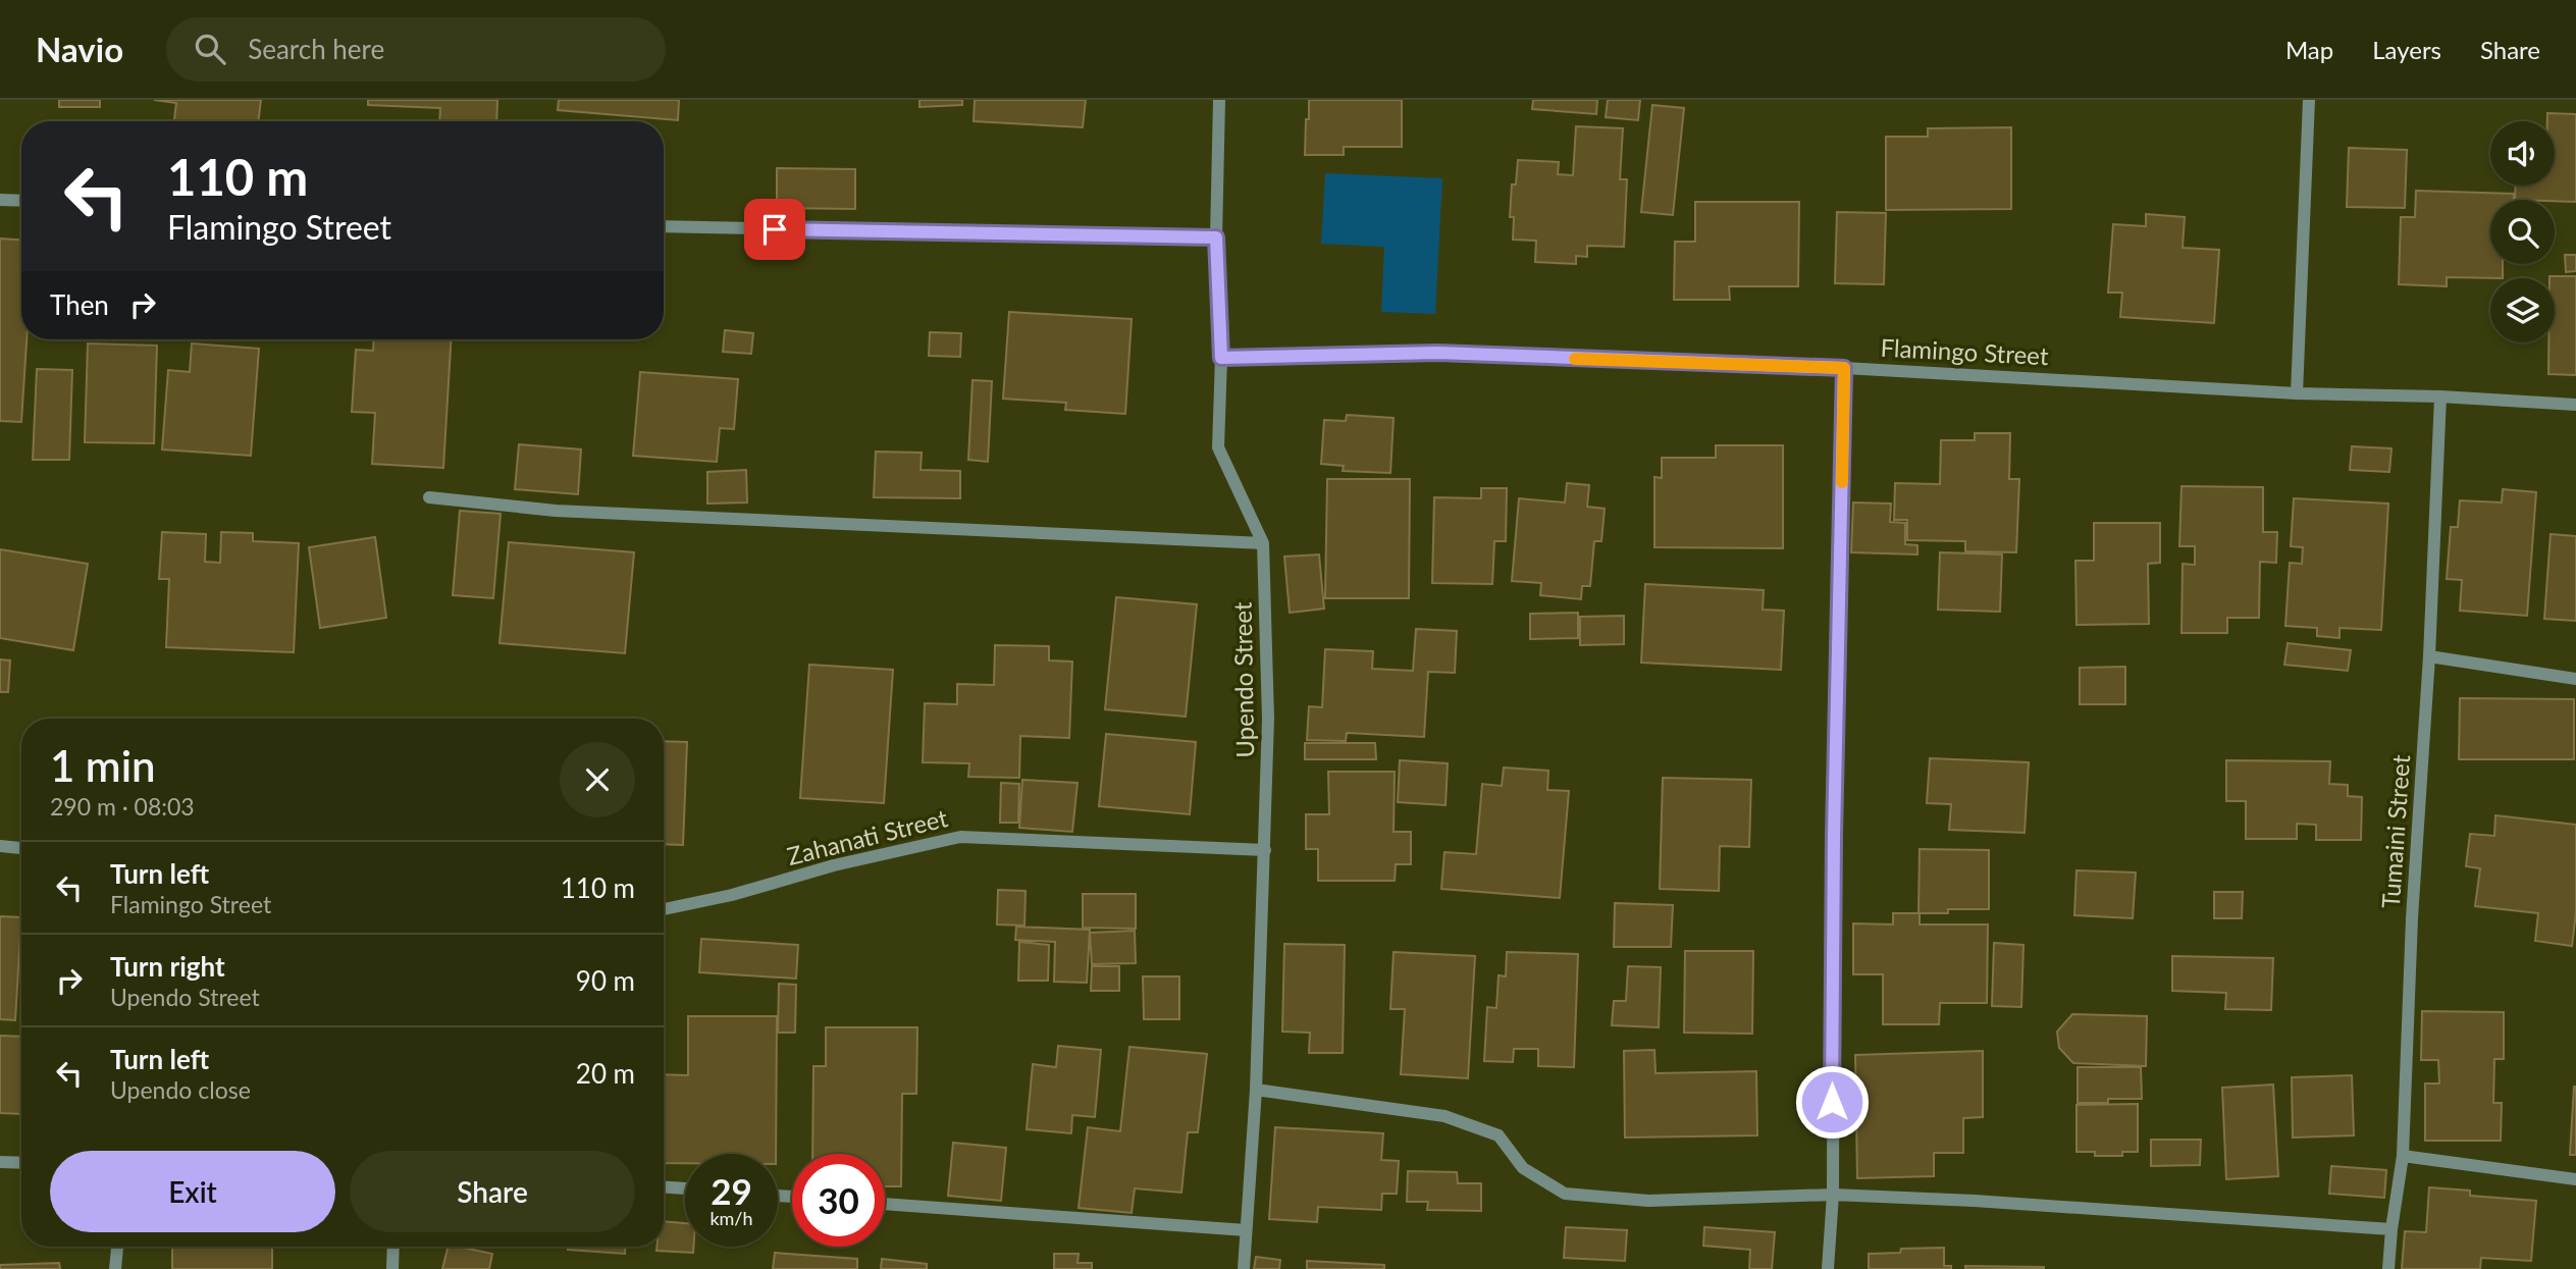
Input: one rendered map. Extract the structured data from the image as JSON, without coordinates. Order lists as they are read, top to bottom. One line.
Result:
{"streets":{"street":["Flamingo Street","Upendo Street","Tumaini Street","Zahanati Street"]},"crossings":[["Flamingo Street","Upendo Street"],["Flamingo Street","Tumaini Street"],["Upendo Street","Zahanati Street"]],"page":{"header":"Navio","search":"Search here","nav":["Map","Layers","Share"],"turn":["110 m","Flamingo Street"],"then":"Then","heading":["1 min","290 m · 08:03"],"list":[{"name":"Turn left","note":"Flamingo Street","value":"110 m"},{"name":"Turn right","note":"Upendo Street","value":"90 m"},{"name":"Turn left","note":"Upendo close","value":"20 m"}],"buttons":["Exit","Share"],"speed":"29 km/h","limit":"30"}}
